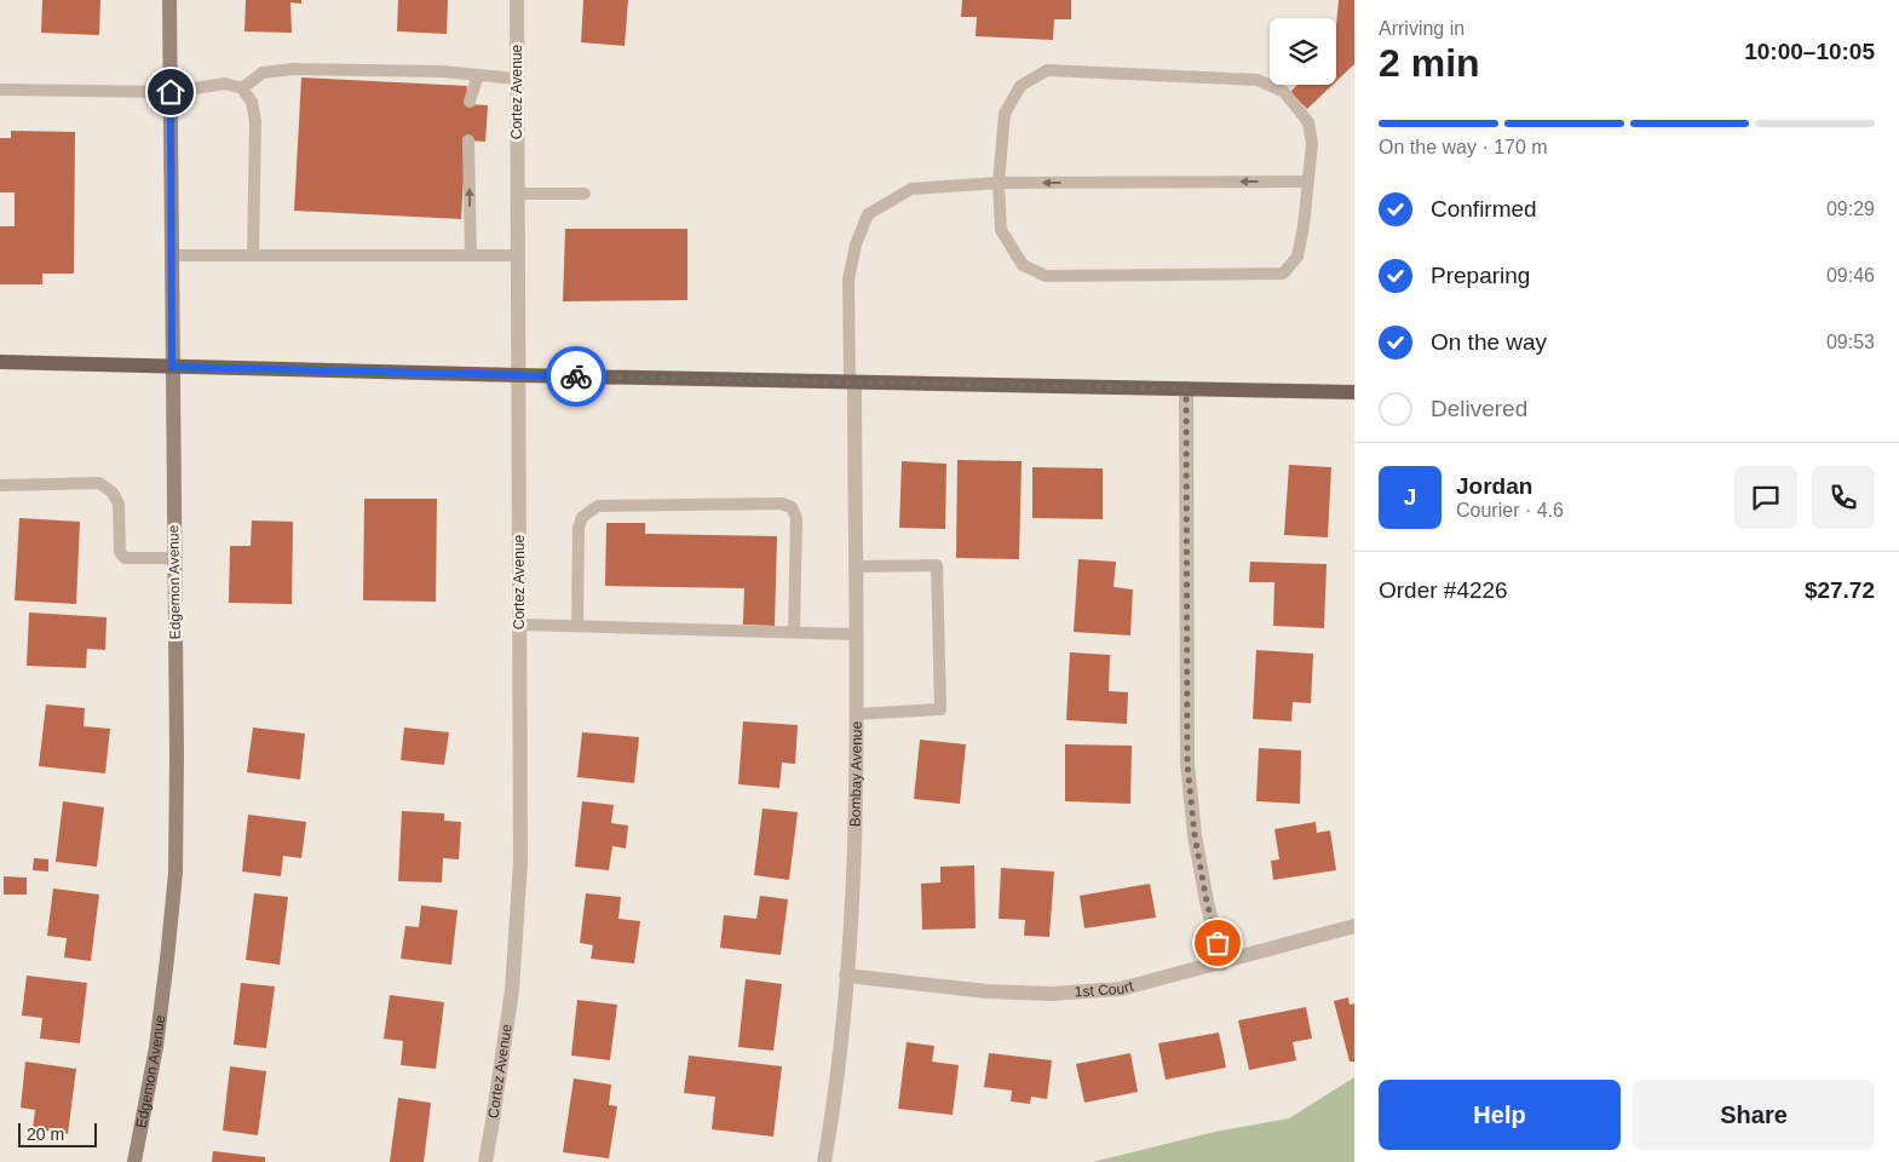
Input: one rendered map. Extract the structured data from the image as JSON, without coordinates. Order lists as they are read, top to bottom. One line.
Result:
{"streets":{"street":["Cortez Avenue","Edgemon Avenue","Bombay Avenue","1st Court"]},"crossings":[["Bombay Avenue","1st Court"]],"scale_bar":"20 m","page":{"heading":["2 min","Arriving in","10:00–10:05"],"panel":["Jordan","Courier · 4.6","Order #4226","$27.72"],"bar":"On the way · 170 m","list":[["Confirmed","09:29"],["Preparing","09:46"],["On the way","09:53"],"Delivered"],"round":"J","buttons":["Help","Share"],"scale":"20 m"}}
